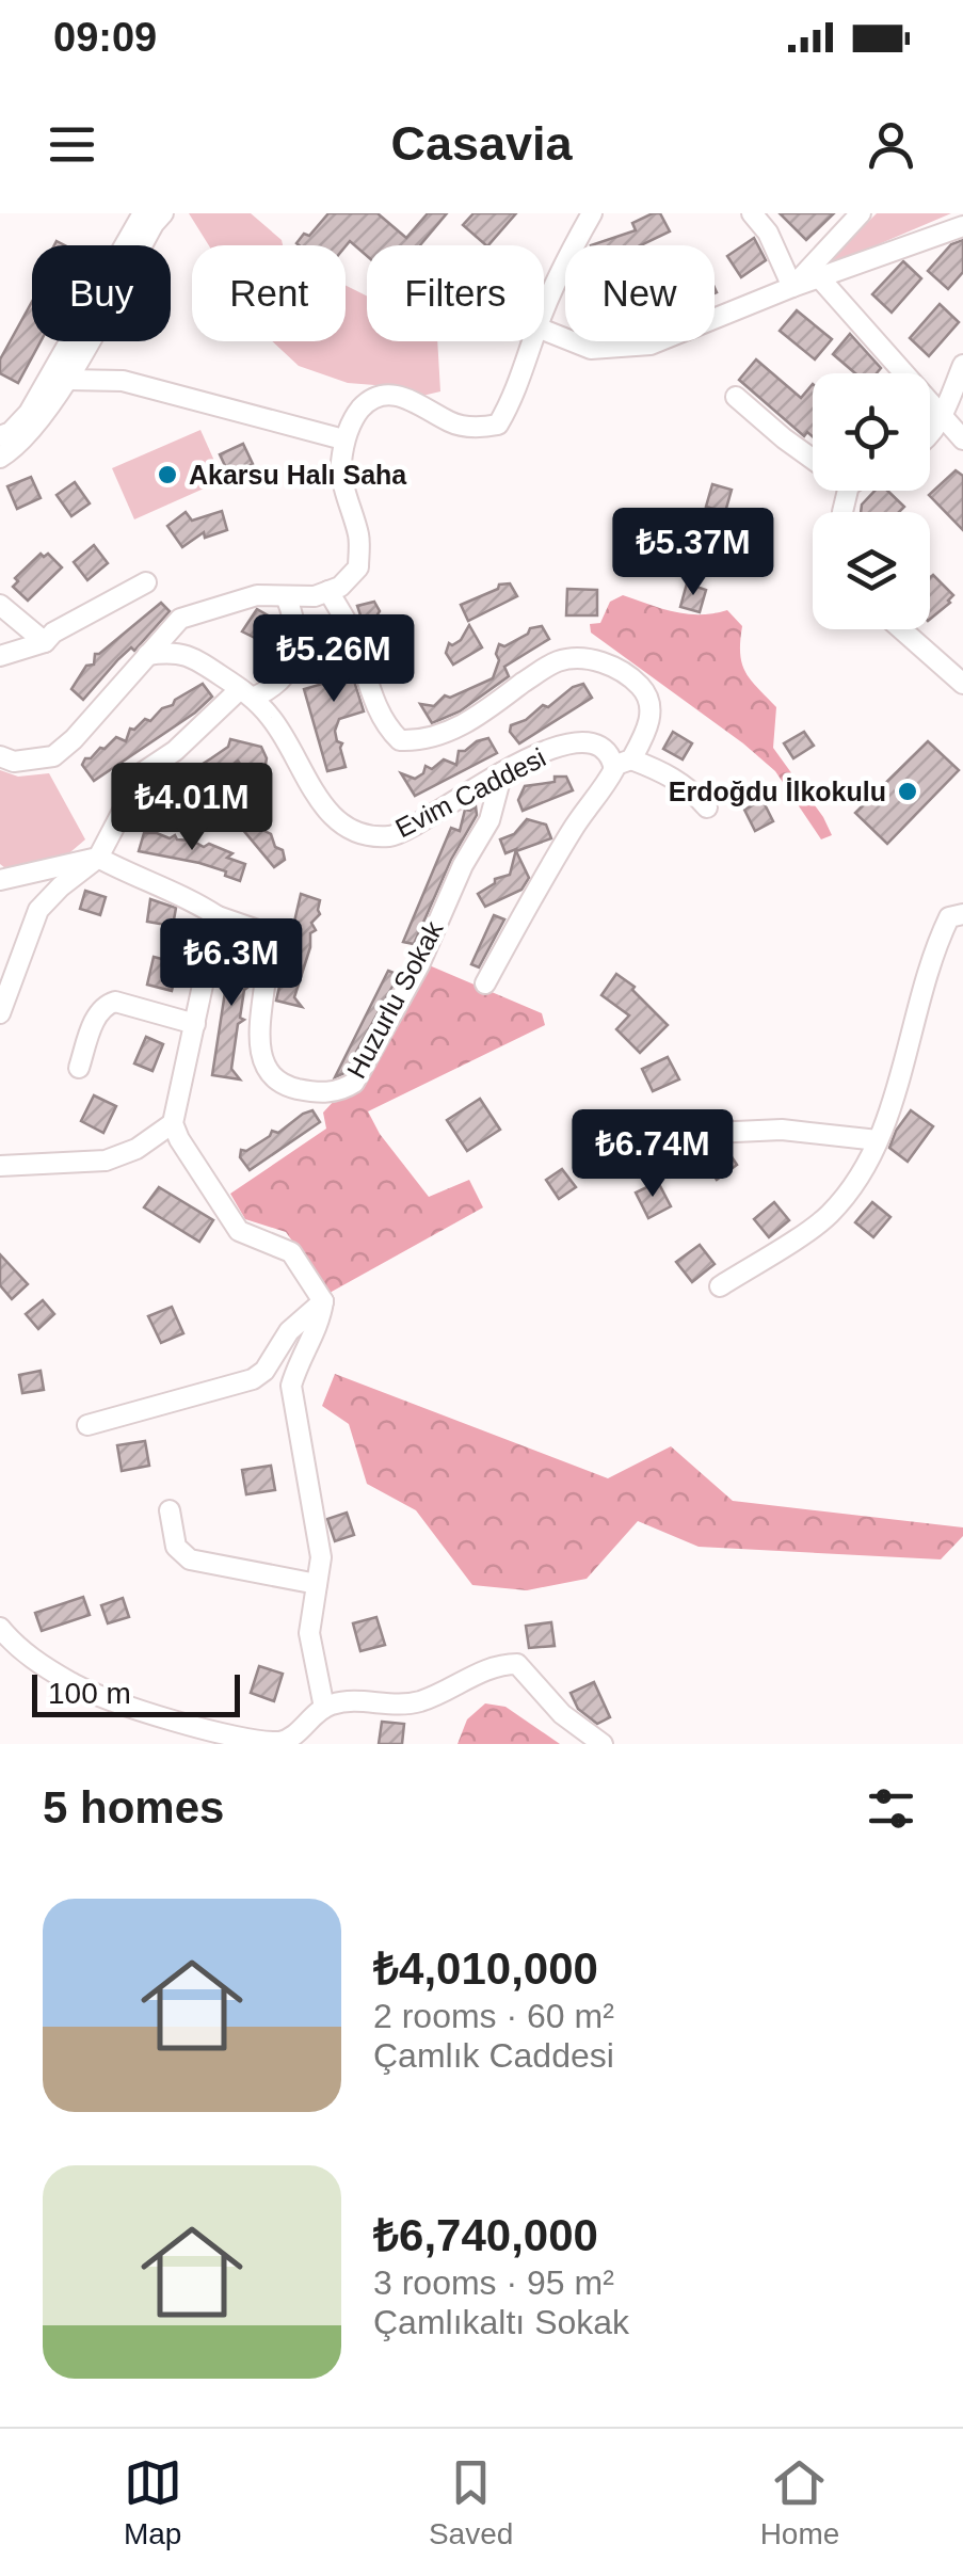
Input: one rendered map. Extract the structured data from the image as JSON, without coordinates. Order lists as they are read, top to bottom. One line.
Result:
{"streets":{"street":["Evim Caddesi","Huzurlu Sokak"]},"crossings":[["Evim Caddesi","Huzurlu Sokak"]],"places":["Akarsu Halı Saha","Erdoğdu İlkokulu"],"scale_bar":"100 m","page":{"status":"09:09","header":"Casavia","chip":["Buy","Rent","Filters","New"],"price":["₺5.37M","₺5.26M","₺4.01M","₺6.3M","₺6.74M"],"scale":"100 m","heading":"5 homes","list":[{"name":"₺4,010,000","note":"2 rooms · 60 m² · Çamlık Caddesi"},{"name":"₺6,740,000","note":"3 rooms · 95 m² · Çamlıkaltı Sokak"}],"tabs":["Map","Saved","Home"]}}
